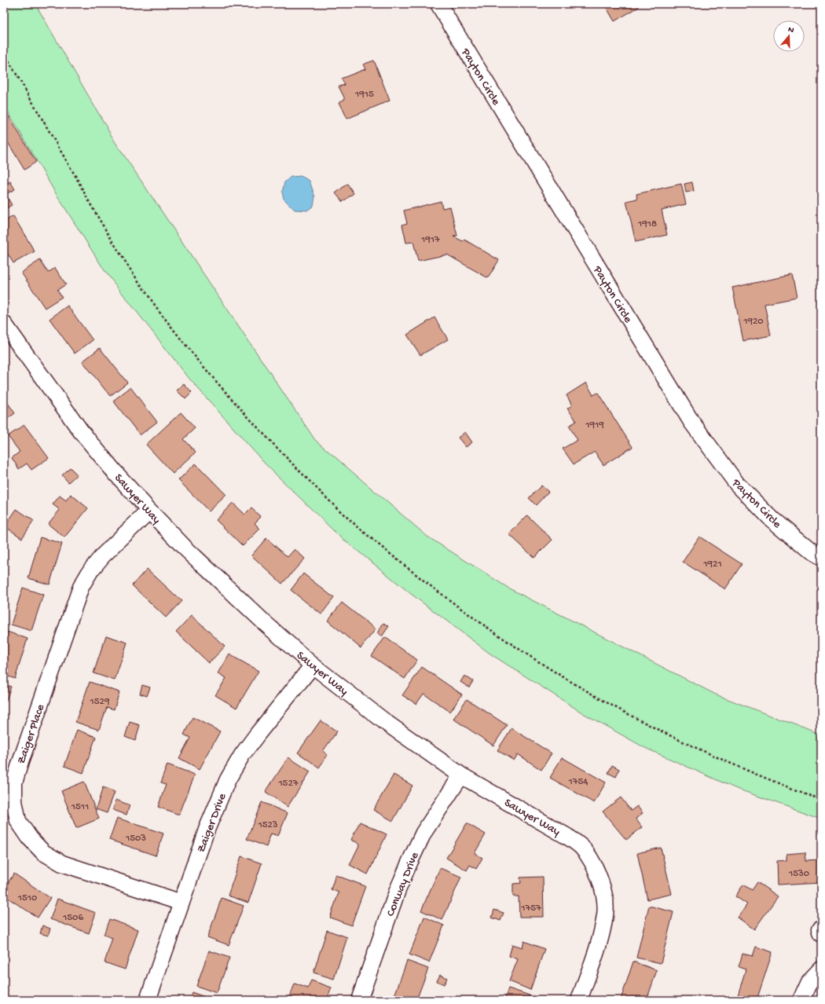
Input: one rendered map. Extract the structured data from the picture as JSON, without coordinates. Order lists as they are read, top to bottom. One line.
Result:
{"streets":{"street":["Payton Circle","Sawyer Way","Zaiger Place","Zaiger Drive","Conway Drive"]},"crossings":[["Sawyer Way","Zaiger Place"],["Sawyer Way","Zaiger Drive"],["Sawyer Way","Conway Drive"],["Zaiger Place","Zaiger Drive"]],"house_numbers":["1915","1918","1917","1920","1919","1921","1529","1754","1527","1511","1523","1503","1530","1510","1757","1506"],"north":"top"}
